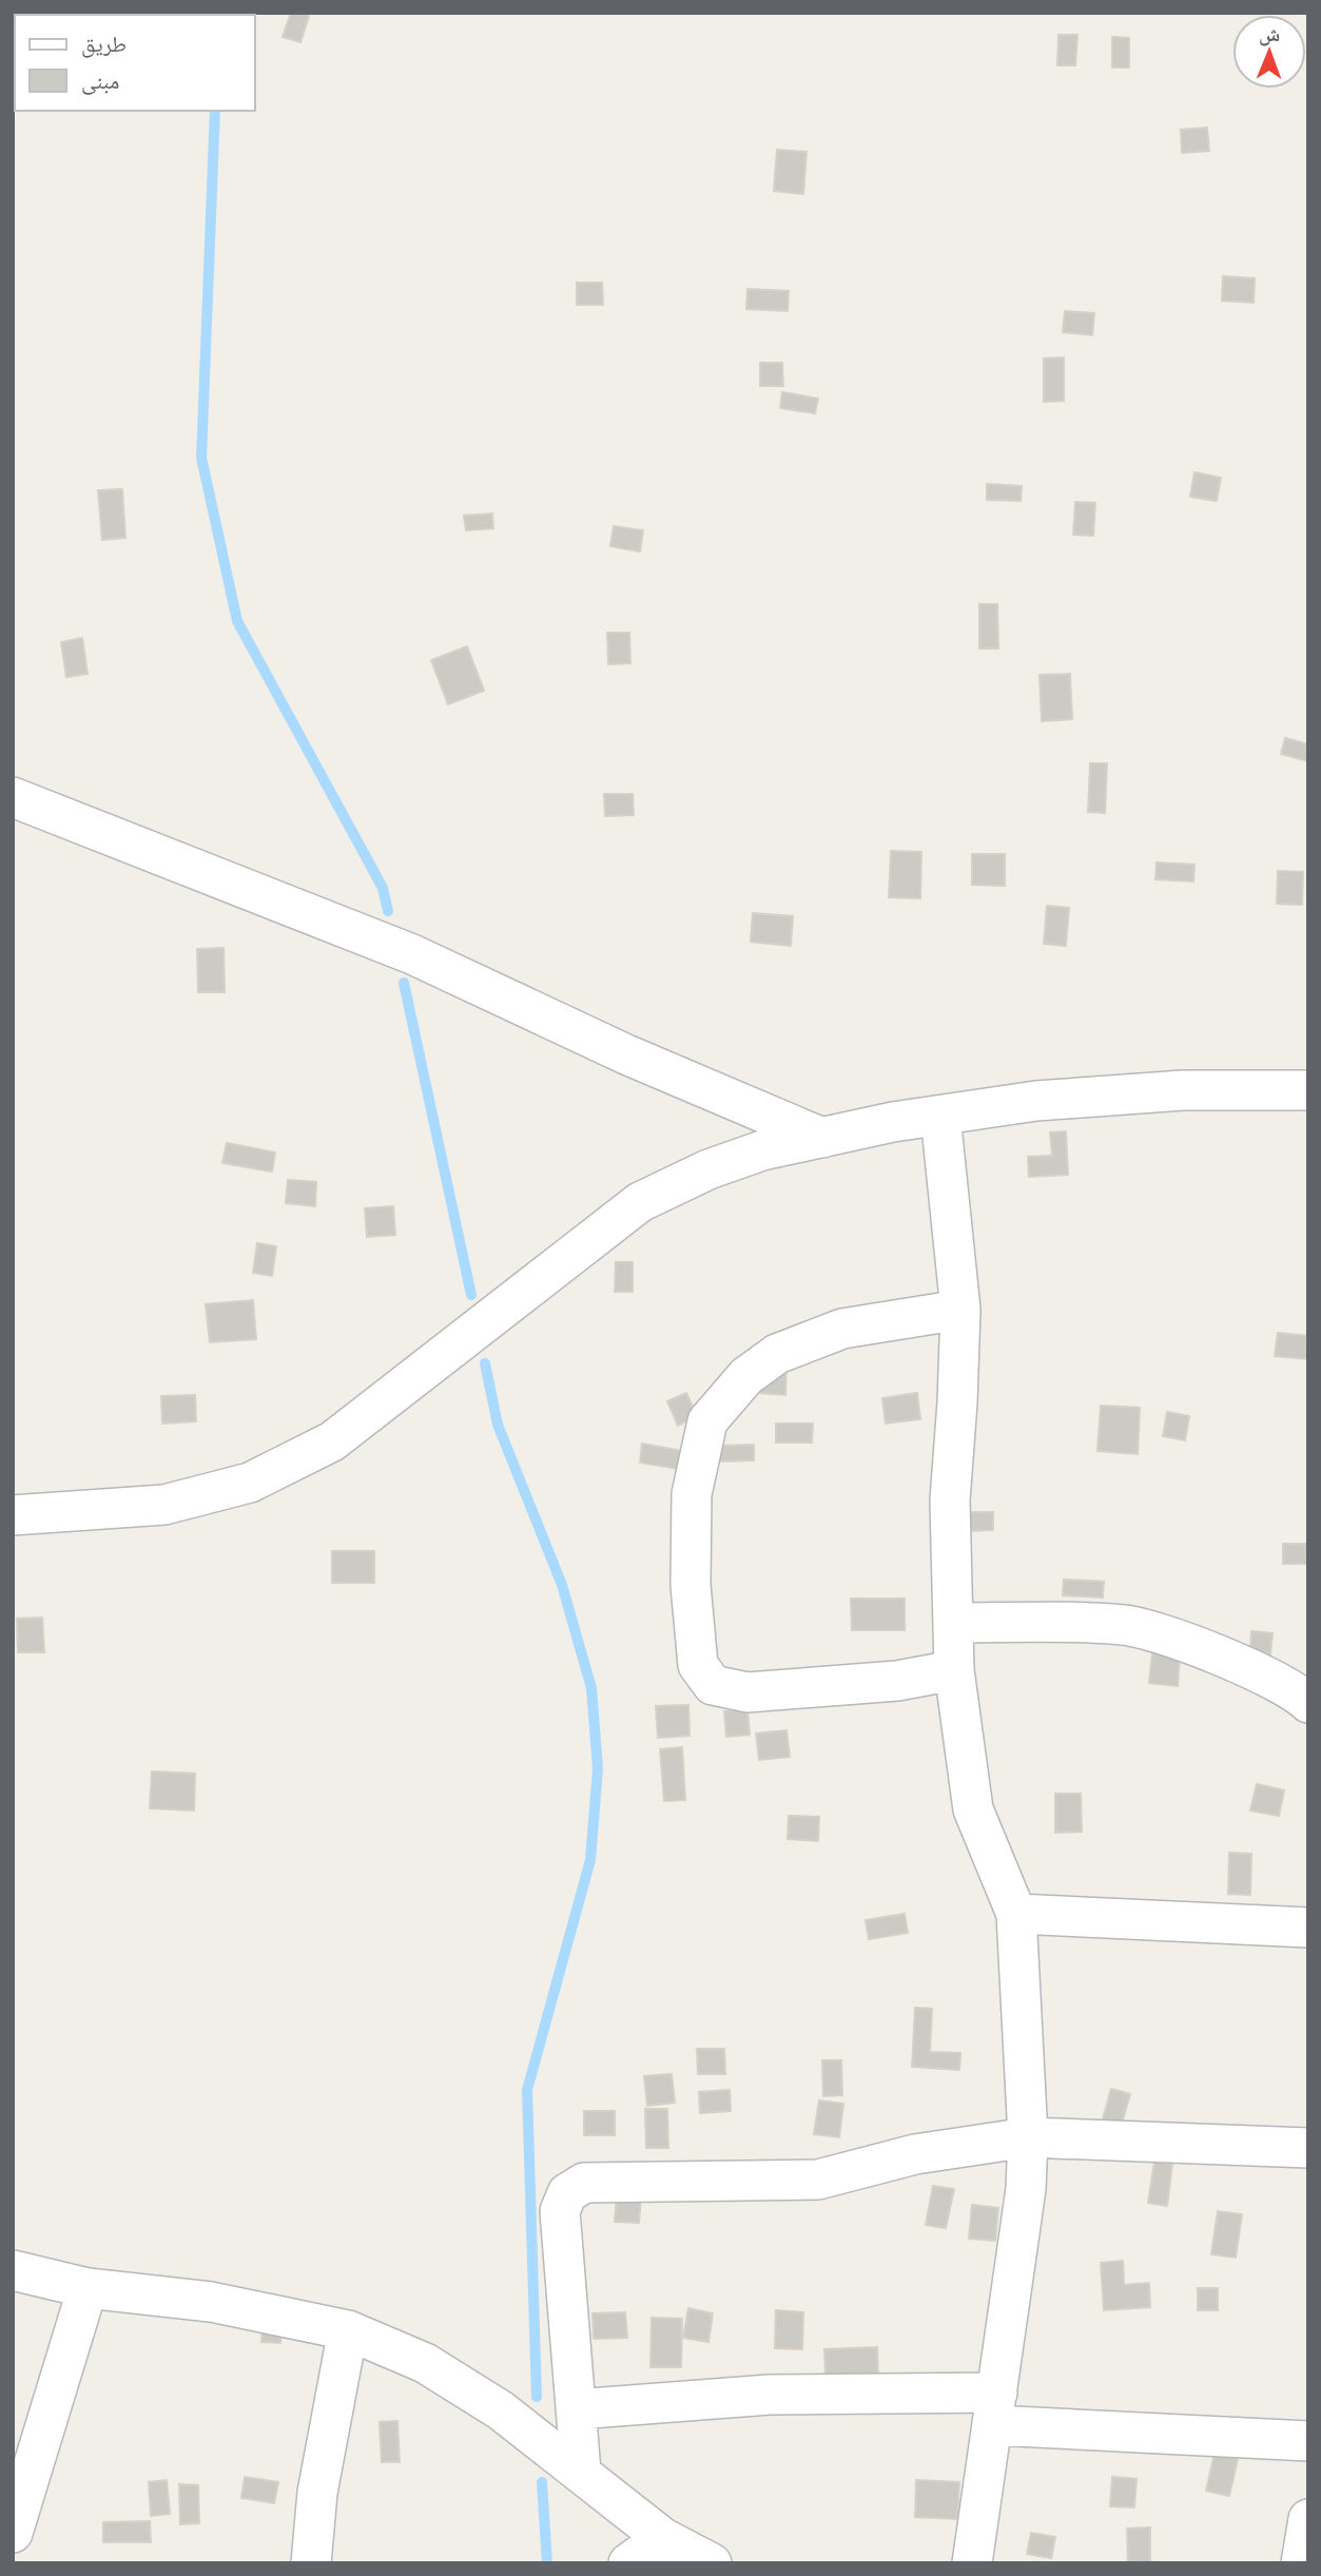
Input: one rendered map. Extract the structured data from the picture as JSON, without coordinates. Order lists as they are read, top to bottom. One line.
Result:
{"legend":["طريق","مبنى"],"north":"top"}
